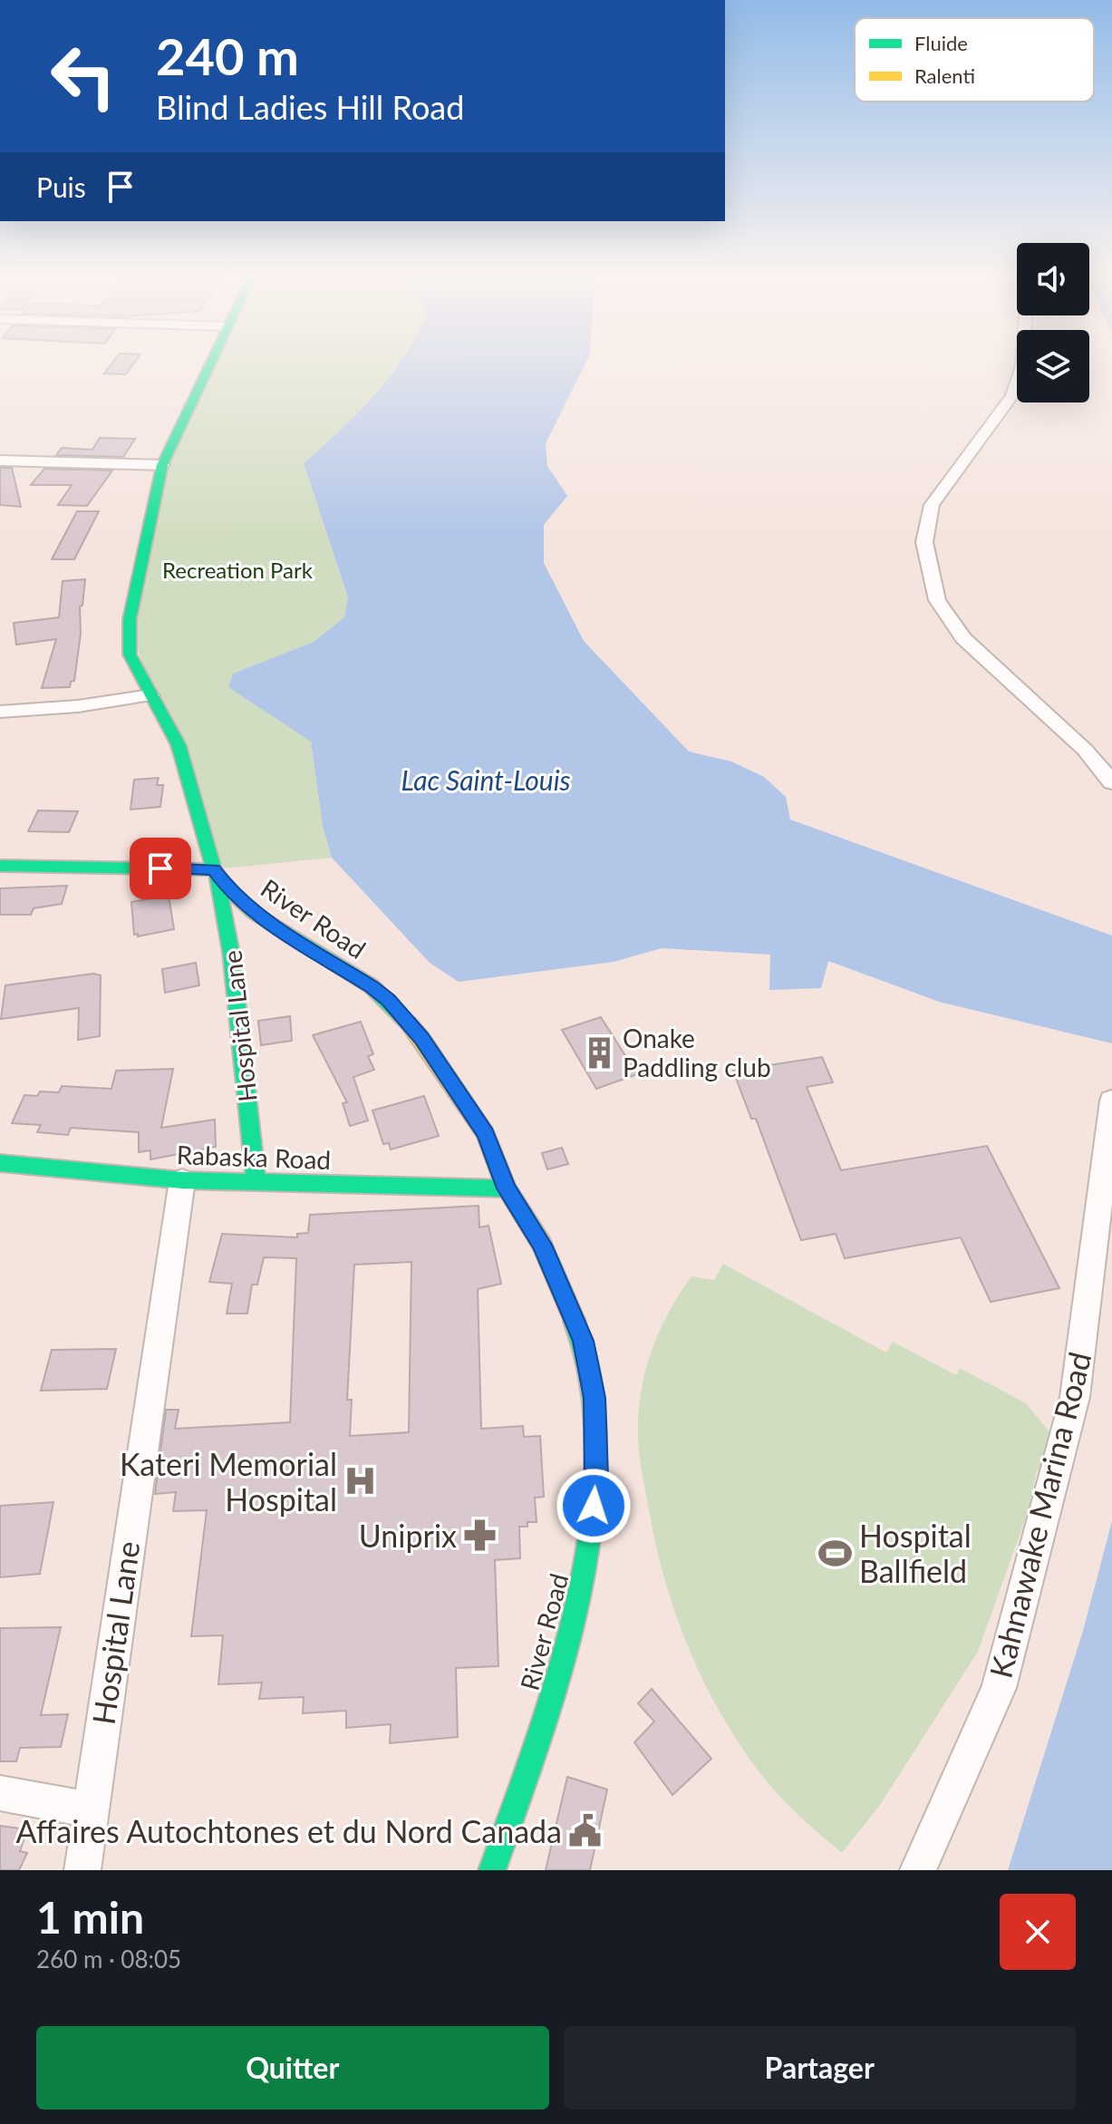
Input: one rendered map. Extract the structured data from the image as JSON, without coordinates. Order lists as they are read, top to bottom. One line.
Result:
{"streets":{"street":["River Road","Hospital Lane","Rabaska Road","Kahnawake Marina Road"]},"crossings":[["River Road","Hospital Lane"],["River Road","Rabaska Road"],["Hospital Lane","Rabaska Road"]],"water":["Lac Saint-Louis"],"parks":["Recreation Park"],"places":{"building":["Onake Paddling club"],"hospital":["Kateri Memorial Hospital"],"pharmacy":["Uniprix"],"sports":["Hospital Ballfield"],"public building":["Affaires Autochtones et du Nord Canada"]},"legend":["Fluide","Ralenti"],"page":{"turn":["240 m","Blind Ladies Hill Road"],"then":"Puis","heading":["1 min","260 m · 08:05"],"buttons":["Quitter","Partager"]}}
